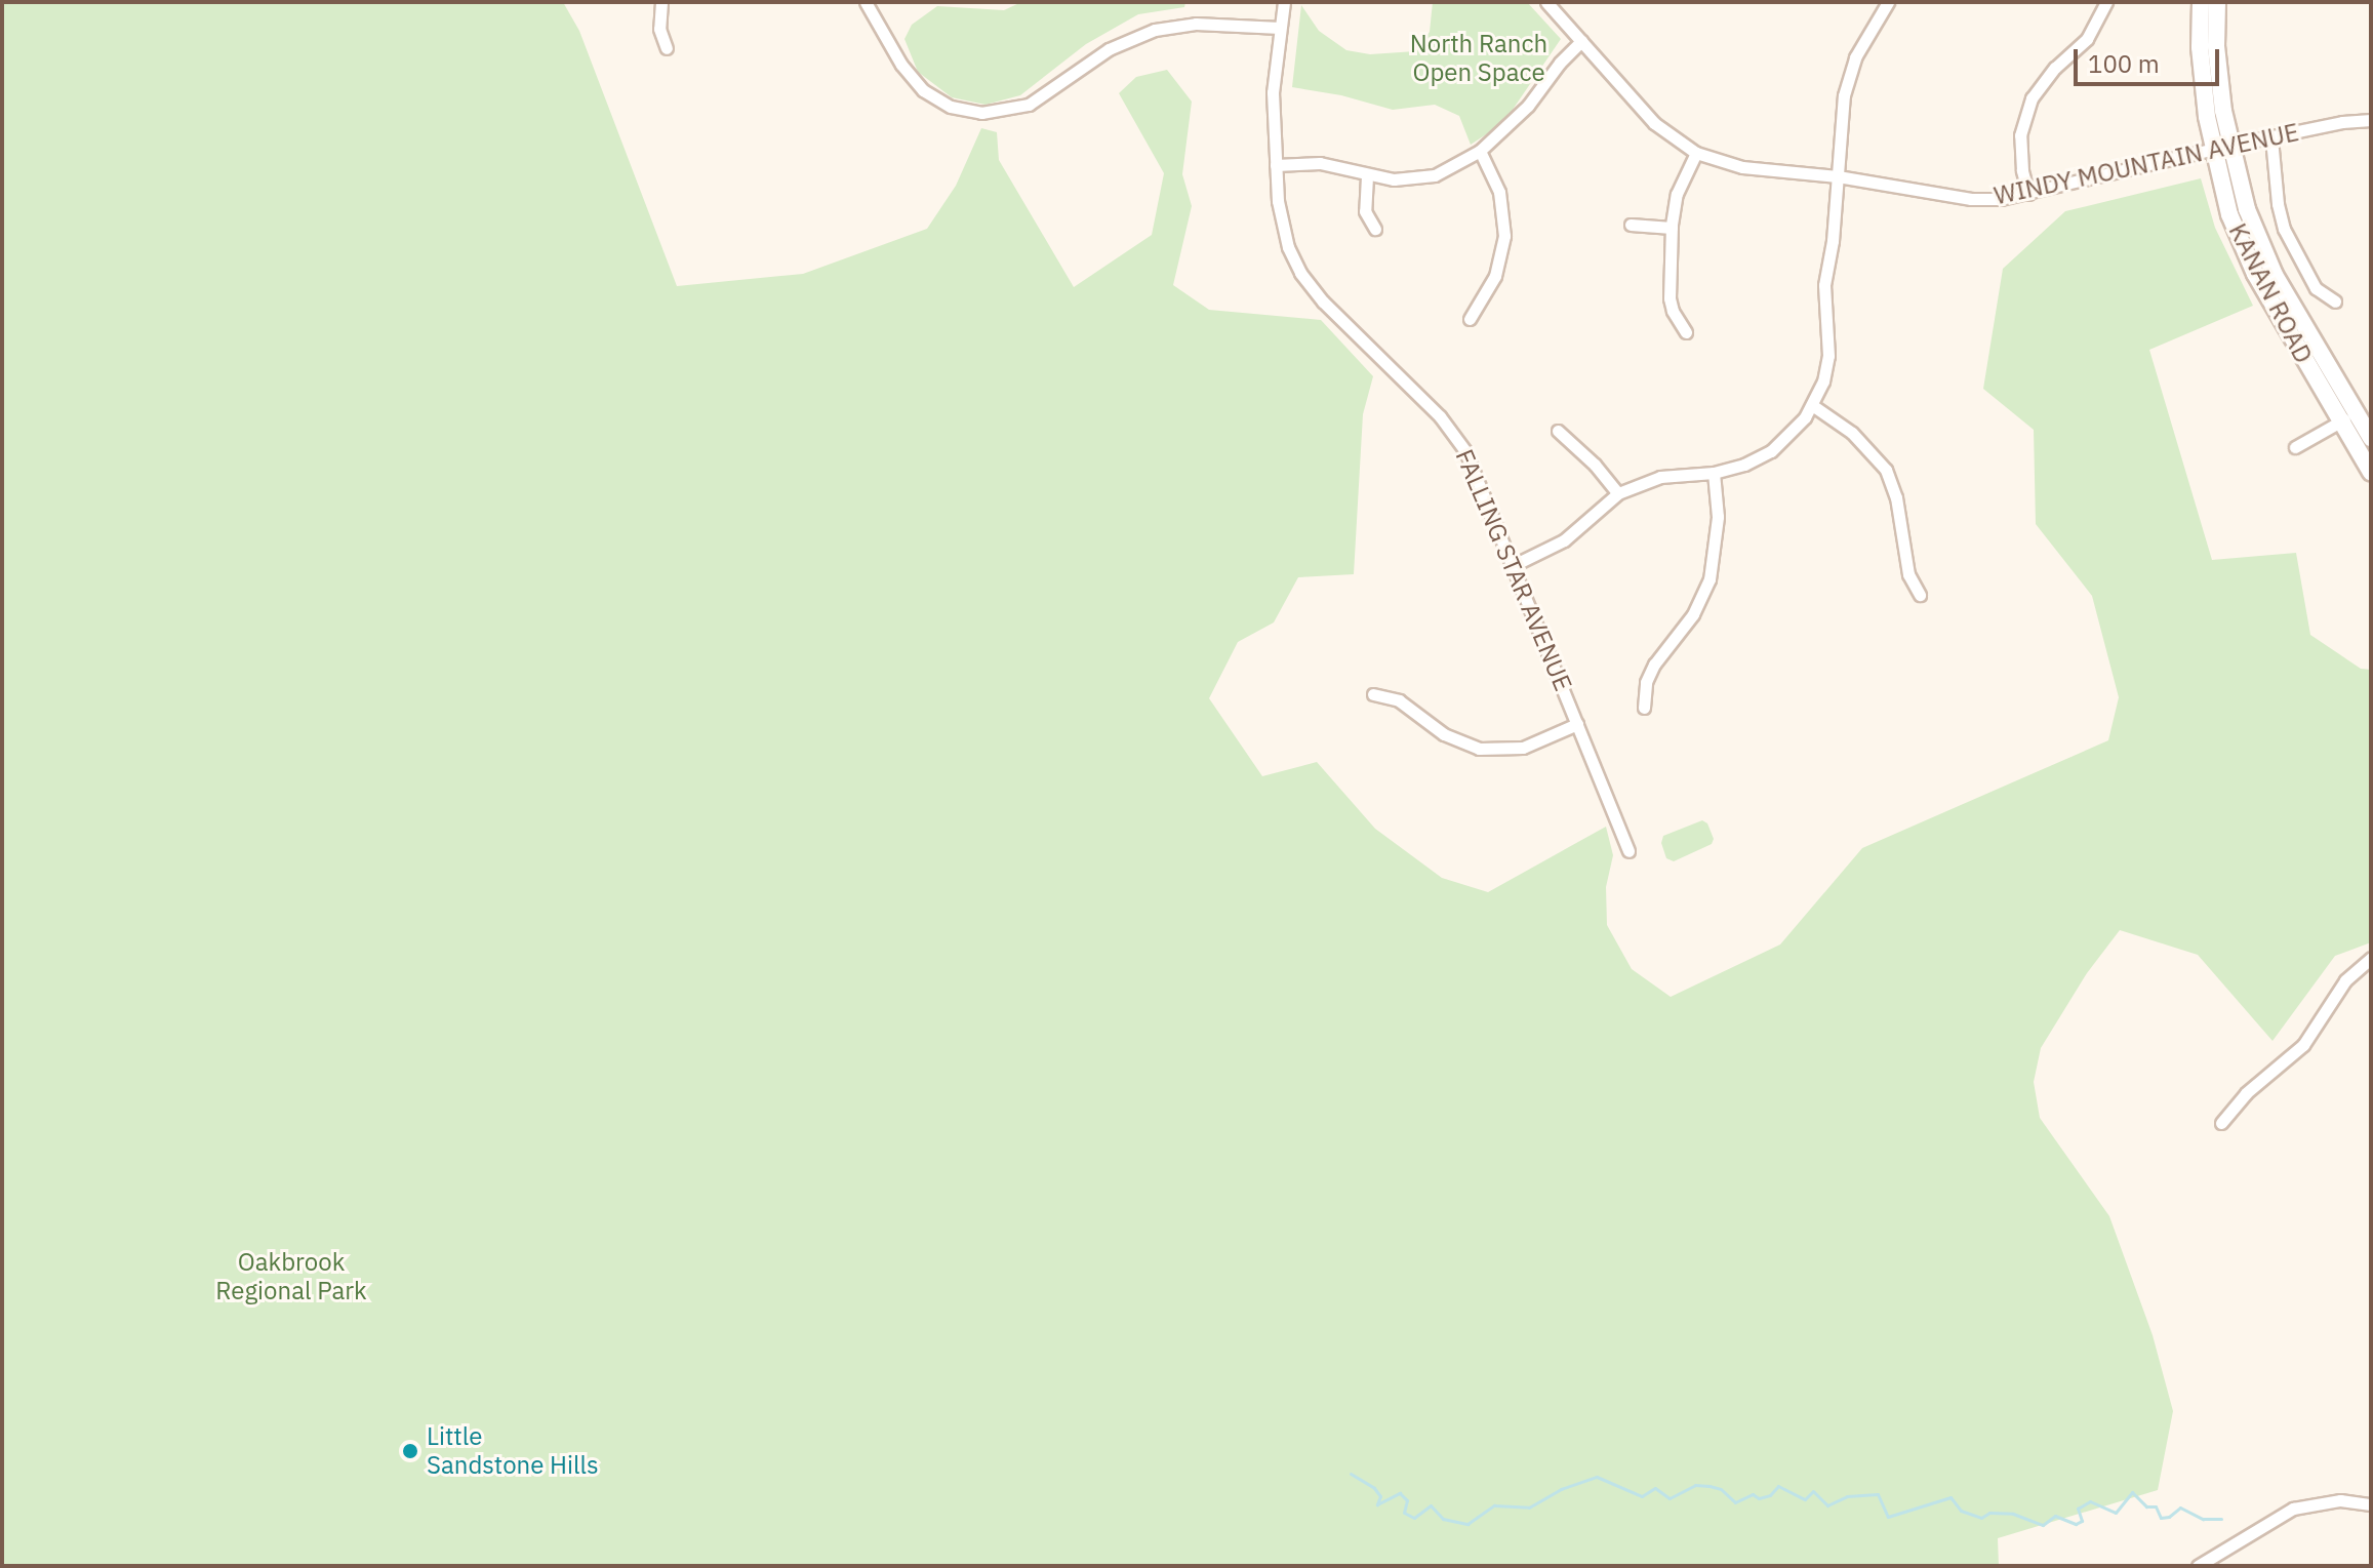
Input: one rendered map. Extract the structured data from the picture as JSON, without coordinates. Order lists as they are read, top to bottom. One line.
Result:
{"streets":{"main road":["KANAN ROAD"],"street":["WINDY MOUNTAIN AVENUE","FALLING STAR AVENUE"]},"crossings":[["WINDY MOUNTAIN AVENUE","KANAN ROAD"]],"parks":["North Ranch Open Space","Oakbrook Regional Park"],"places":["Little Sandstone Hills"],"scale_bar":"100 m"}
